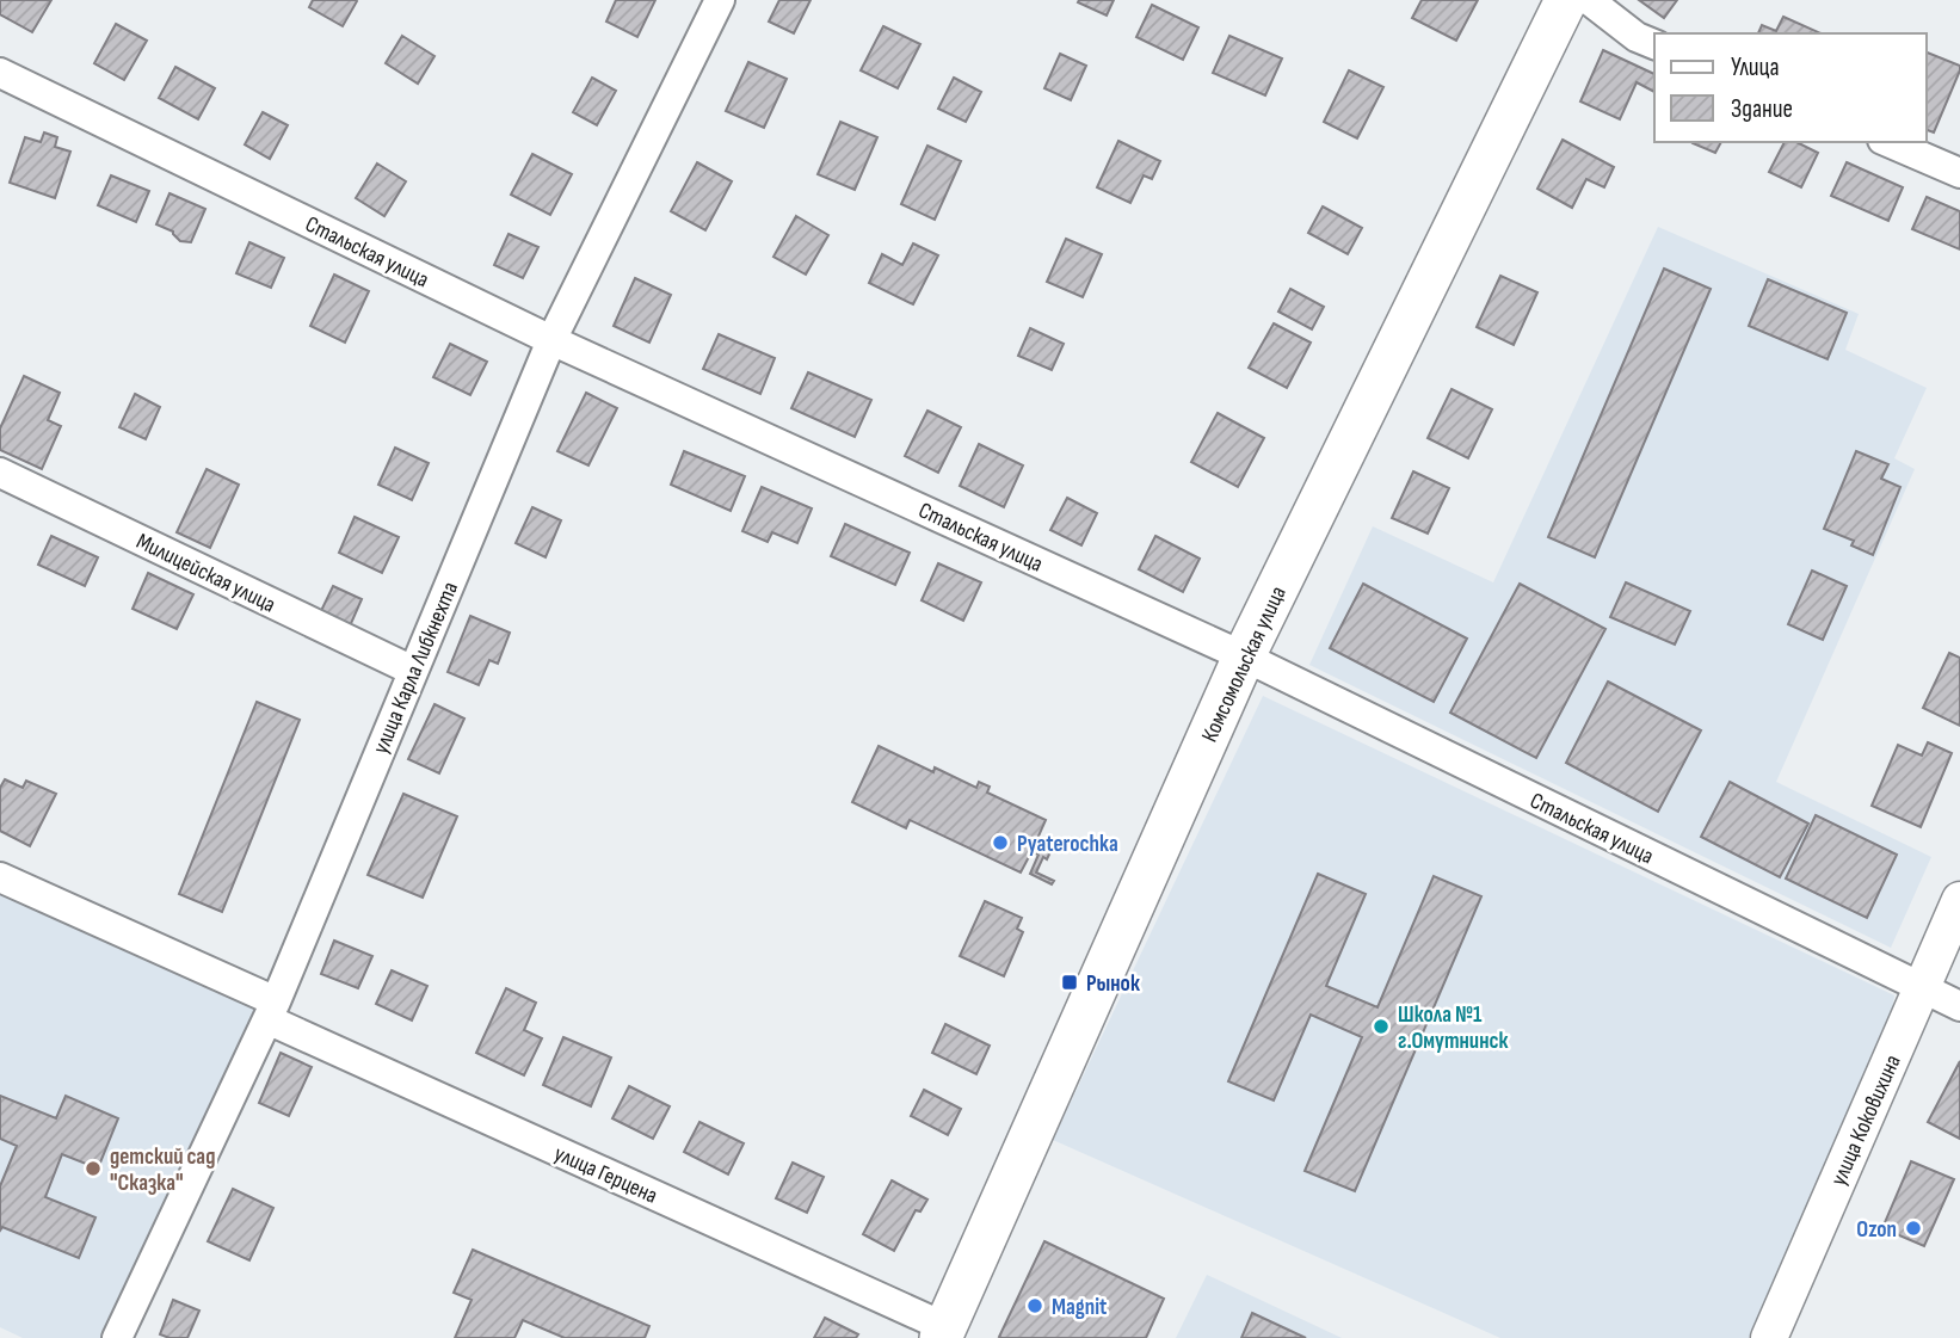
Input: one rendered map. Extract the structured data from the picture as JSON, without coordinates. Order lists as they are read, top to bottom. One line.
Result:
{"streets":{"main road":["Комсомольская улица"],"street":["Стальская улица","Милицейская улица","улица Карла Либкнехта","улица Коковихина","улица Герцена"]},"crossings":[["Стальская улица","Комсомольская улица"],["Стальская улица","улица Карла Либкнехта"],["Стальская улица","улица Коковихина"],["Милицейская улица","улица Карла Либкнехта"],["Комсомольская улица","улица Герцена"],["улица Карла Либкнехта","улица Герцена"]],"places":{"other":["Pyaterochka","Школа №1 г.Омутнинск","детский сад \"Сказка\"","Ozon","Magnit"],"transit":["Рынок"]},"legend":["Улица","Здание"]}
